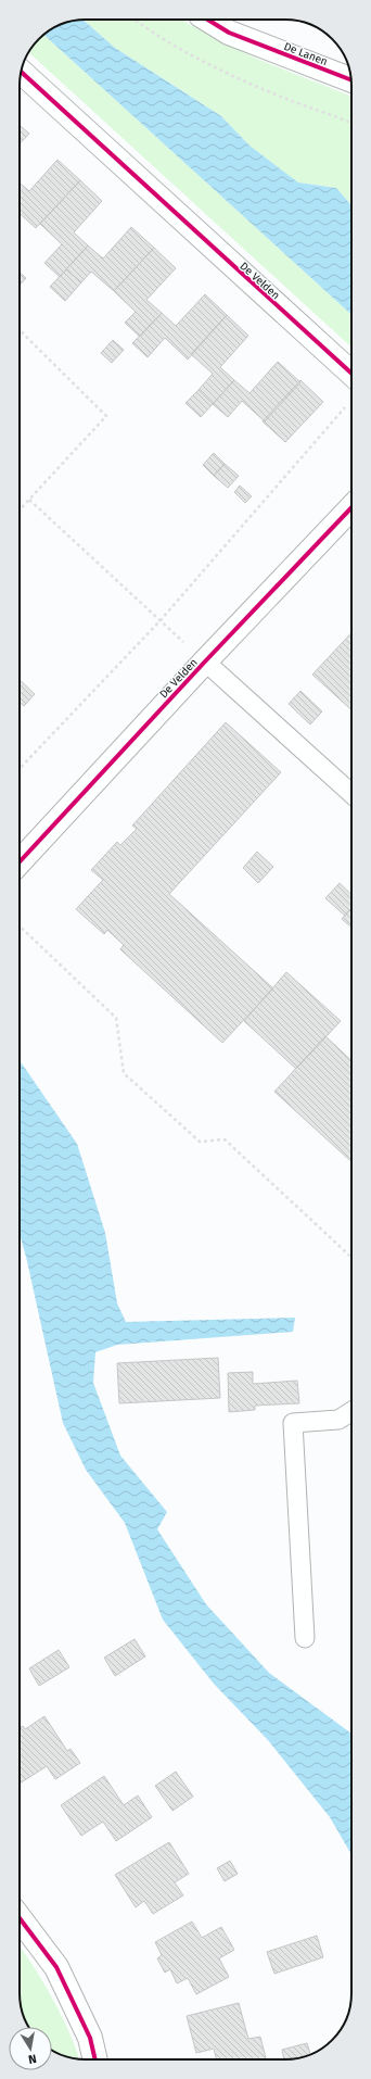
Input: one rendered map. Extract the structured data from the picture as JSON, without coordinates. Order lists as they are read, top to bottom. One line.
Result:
{"streets":{"street":["De Lanen","De Velden"]},"north":"bottom"}
